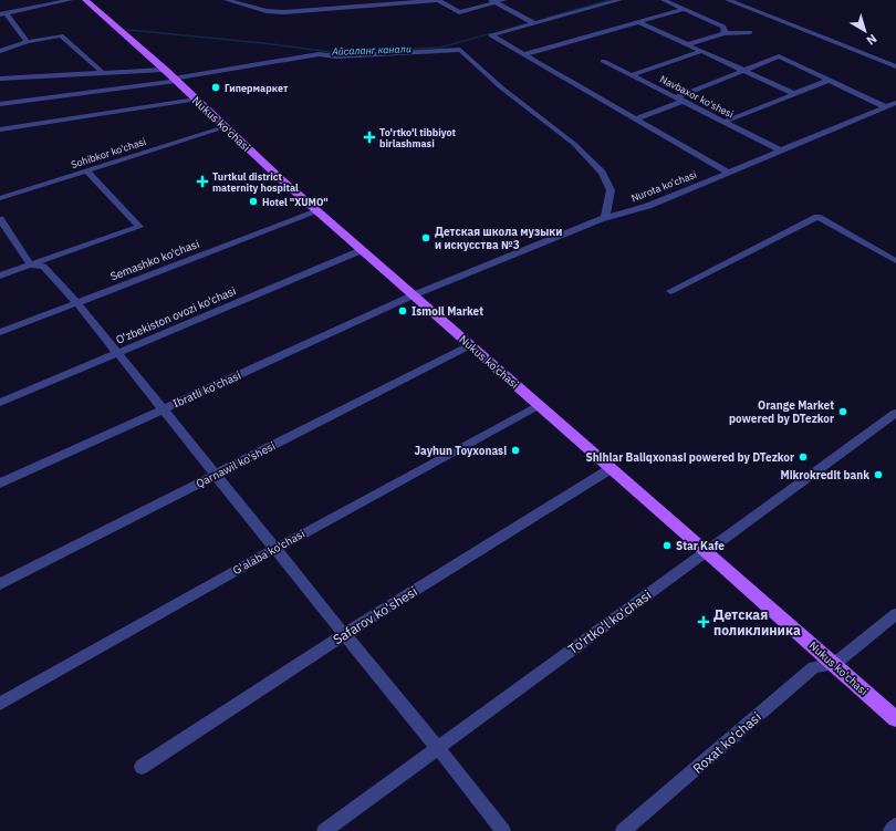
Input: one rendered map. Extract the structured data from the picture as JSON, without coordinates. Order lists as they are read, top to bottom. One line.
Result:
{"streets":{"main road":["Nukus ko'chasi"],"street":["Navbaxor ko'shesi","Sohibkor ko'chasi","Nurota ko'chasi","Semashko ko'chasi","O'zbekiston ovozi ko'chasi","Ibratli ko'chasi","Qarnawil ko'shesi","G'alaba ko'chasi","Safarov ko'shesi","To'rtko'l ko'chasi","Roxat ko'chasi"]},"crossings":[["Navbaxor ko'shesi","Nurota ko'chasi"],["Nukus ko'chasi","Sohibkor ko'chasi"],["Nukus ko'chasi","Nurota ko'chasi"],["Nukus ko'chasi","Semashko ko'chasi"],["Nukus ko'chasi","O'zbekiston ovozi ko'chasi"],["Nukus ko'chasi","Ibratli ko'chasi"],["Nukus ko'chasi","Qarnawil ko'shesi"],["Nukus ko'chasi","G'alaba ko'chasi"],["Nukus ko'chasi","Safarov ko'shesi"],["Nukus ko'chasi","To'rtko'l ko'chasi"],["Nukus ko'chasi","Roxat ko'chasi"],["Nurota ko'chasi","Ibratli ko'chasi"]],"water":["Айсаланг канали"],"places":{"other":["Гипермаркет","Hotel \"XUMO\"","Детская школа музыки и искусства №3","Ismoil Market","Orange Market powered by DTezkor","Jayhun Toyxonasi","Shihlar Baliqxonasi powered by DTezkor","Mikrokredit bank","Star Kafe"],"health":["To'rtko'l tibbiyot birlashmasi","Turtkul district maternity hospital","Детская поликлиника"]},"north":"bottom right"}
